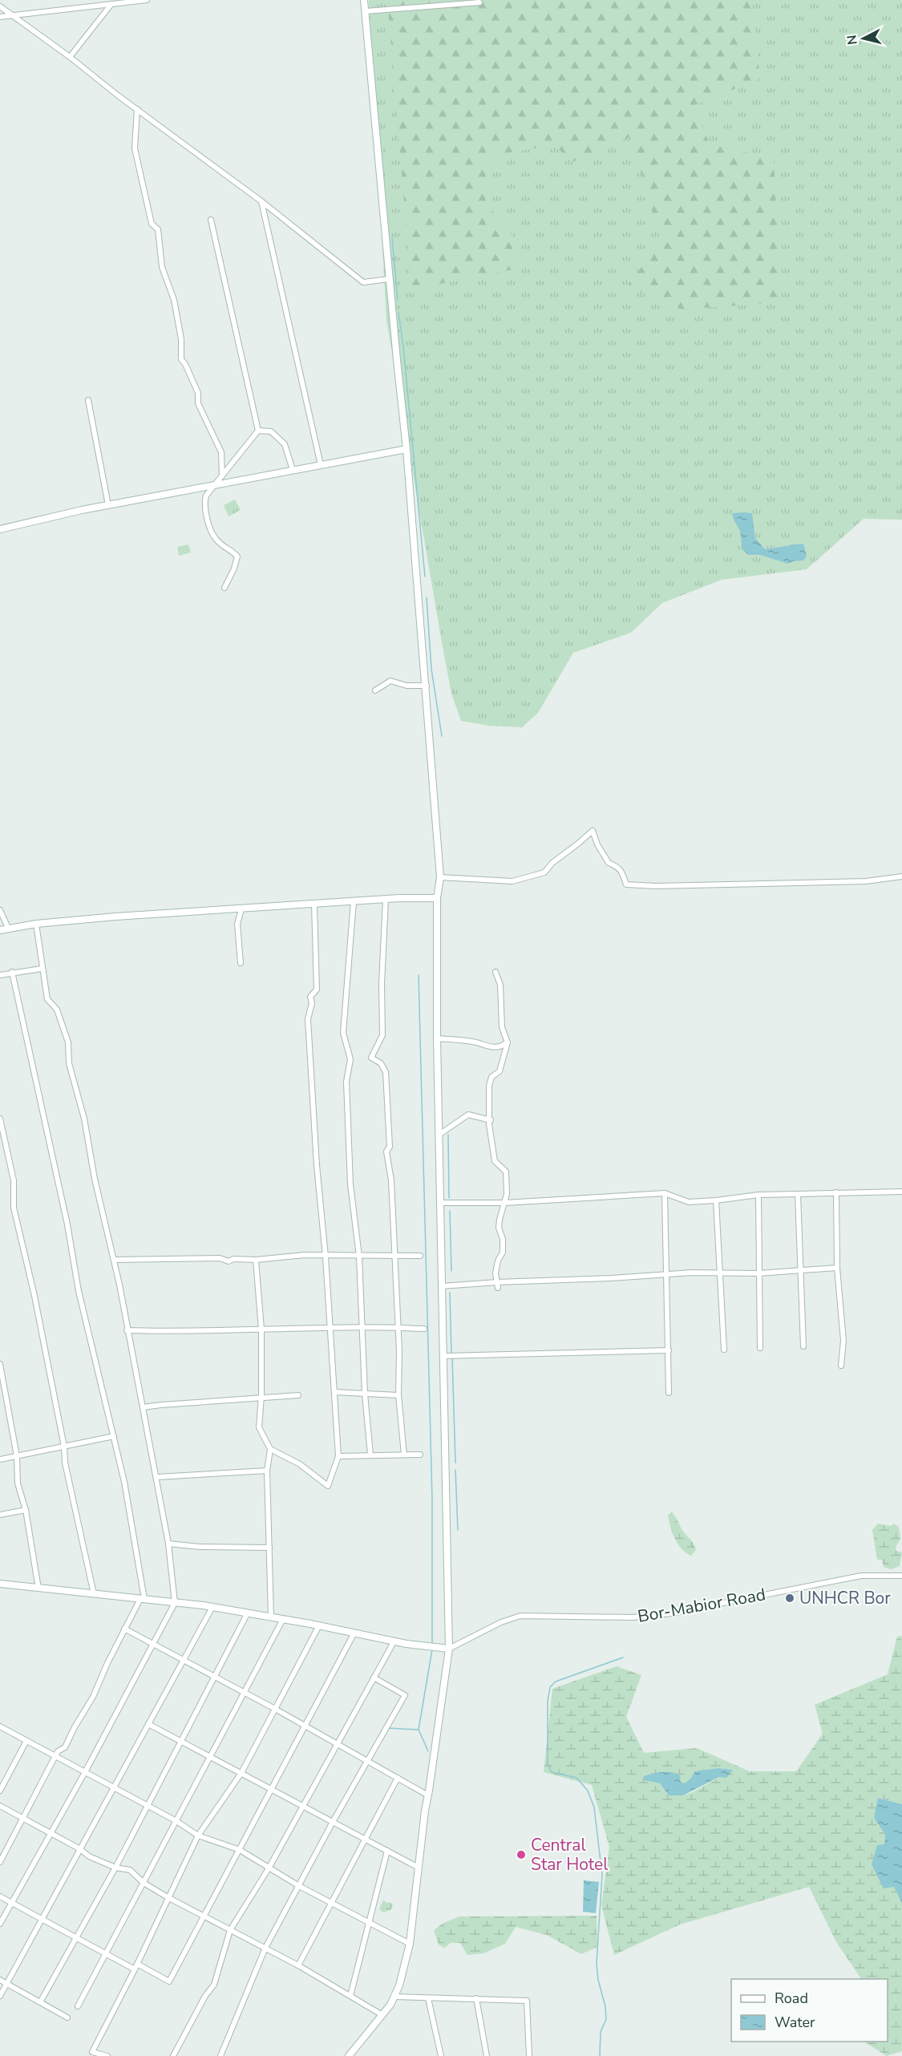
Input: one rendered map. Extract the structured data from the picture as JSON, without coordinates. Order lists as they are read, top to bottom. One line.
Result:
{"streets":{"street":["Bor-Mabior Road"]},"places":["UNHCR Bor","Central Star Hotel"],"legend":["Road","Water"],"north":"left"}
